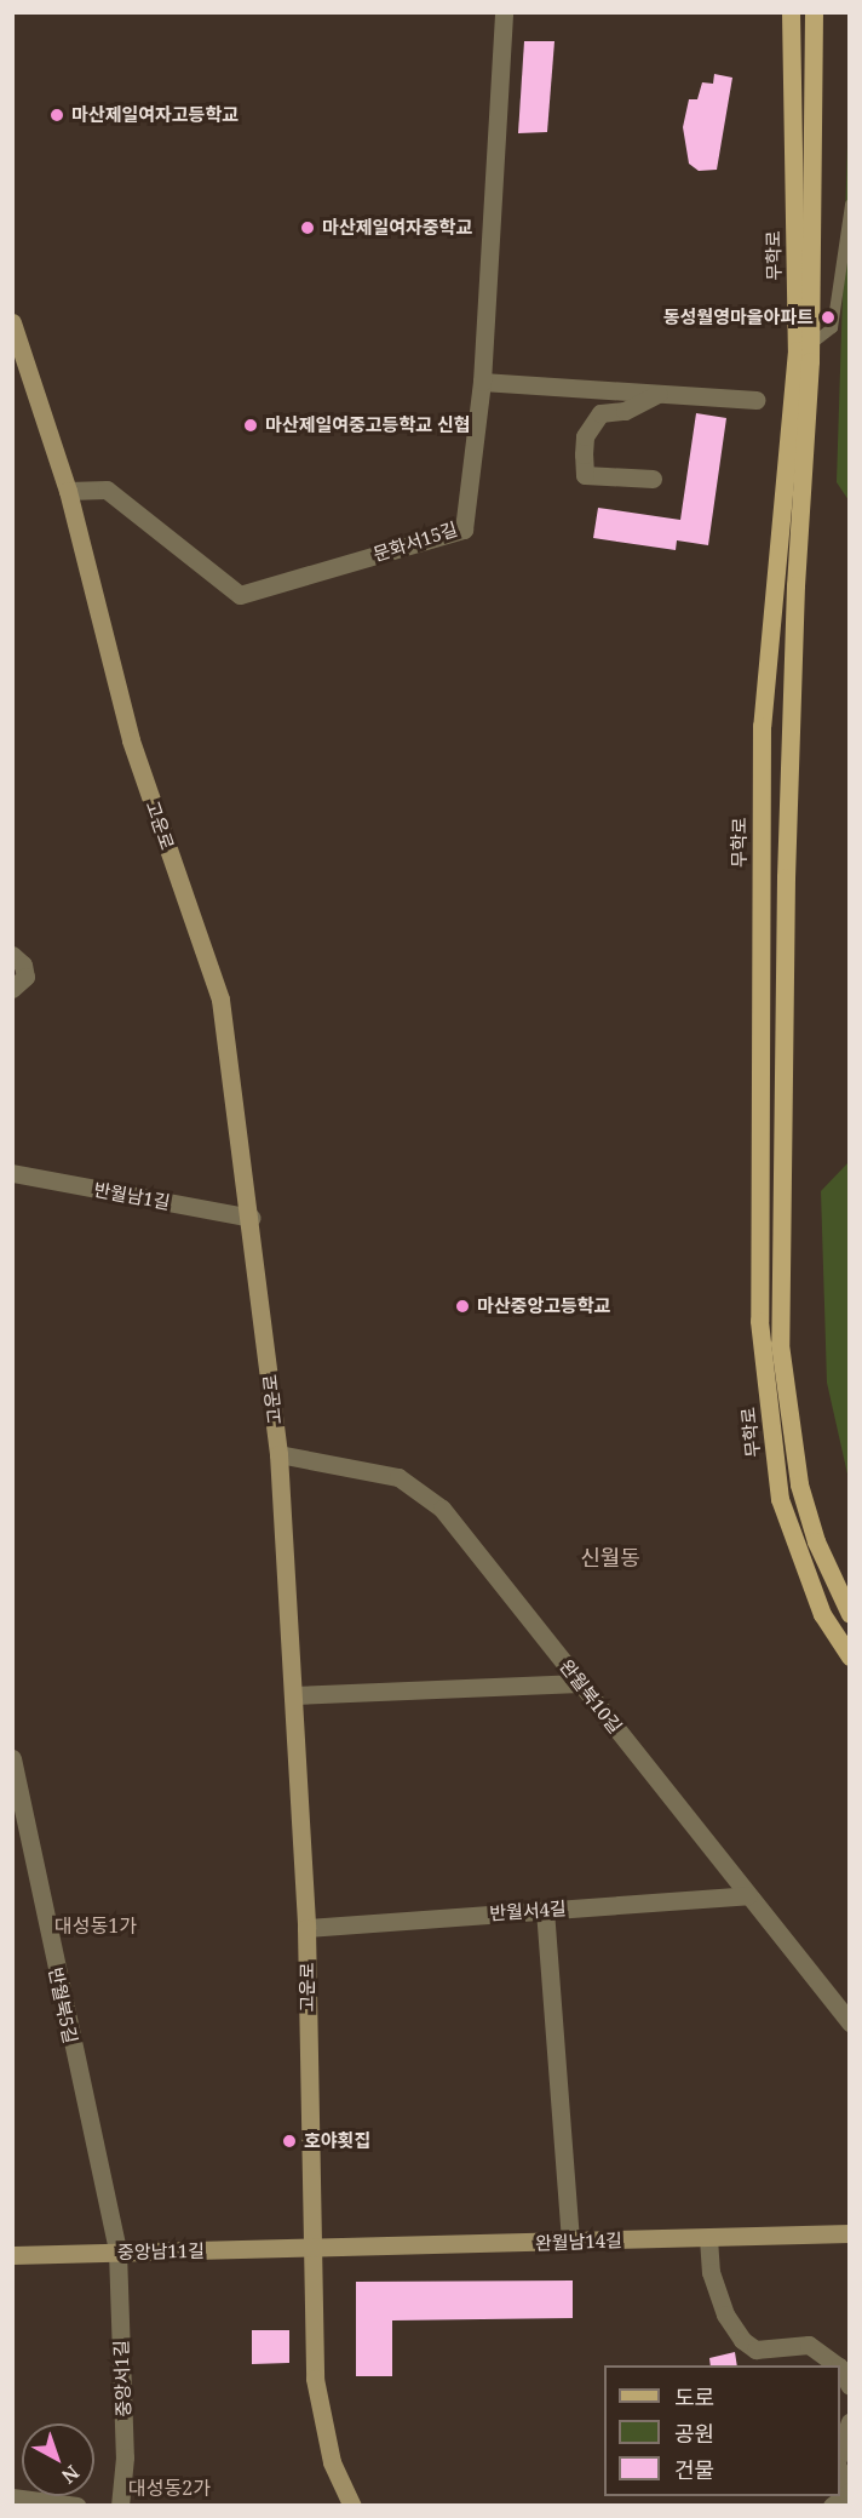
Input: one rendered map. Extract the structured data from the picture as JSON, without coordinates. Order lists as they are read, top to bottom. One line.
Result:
{"streets":{"main road":["무학로","고운로","완월남14길","중앙남11길"],"street":["문화서15길","반월남1길","완월북10길","반월서4길","반월북5길","중앙서1길"]},"crossings":[["문화서15길","고운로"],["고운로","반월남1길"],["고운로","완월북10길"],["고운로","반월서4길"],["고운로","완월남14길"],["고운로","중앙남11길"],["완월북10길","반월서4길"],["반월북5길","중앙남11길"],["반월북5길","중앙서1길"],["완월남14길","중앙남11길"],["중앙남11길","중앙서1길"]],"districts":["신월동","대성동1가","대성동2가"],"places":["마산제일여자고등학교","마산제일여자중학교","동성월영마을아파트","마산제일여중고등학교 신협","마산중앙고등학교","호야횟집"],"legend":["도로","공원","건물"],"north":"bottom right"}
